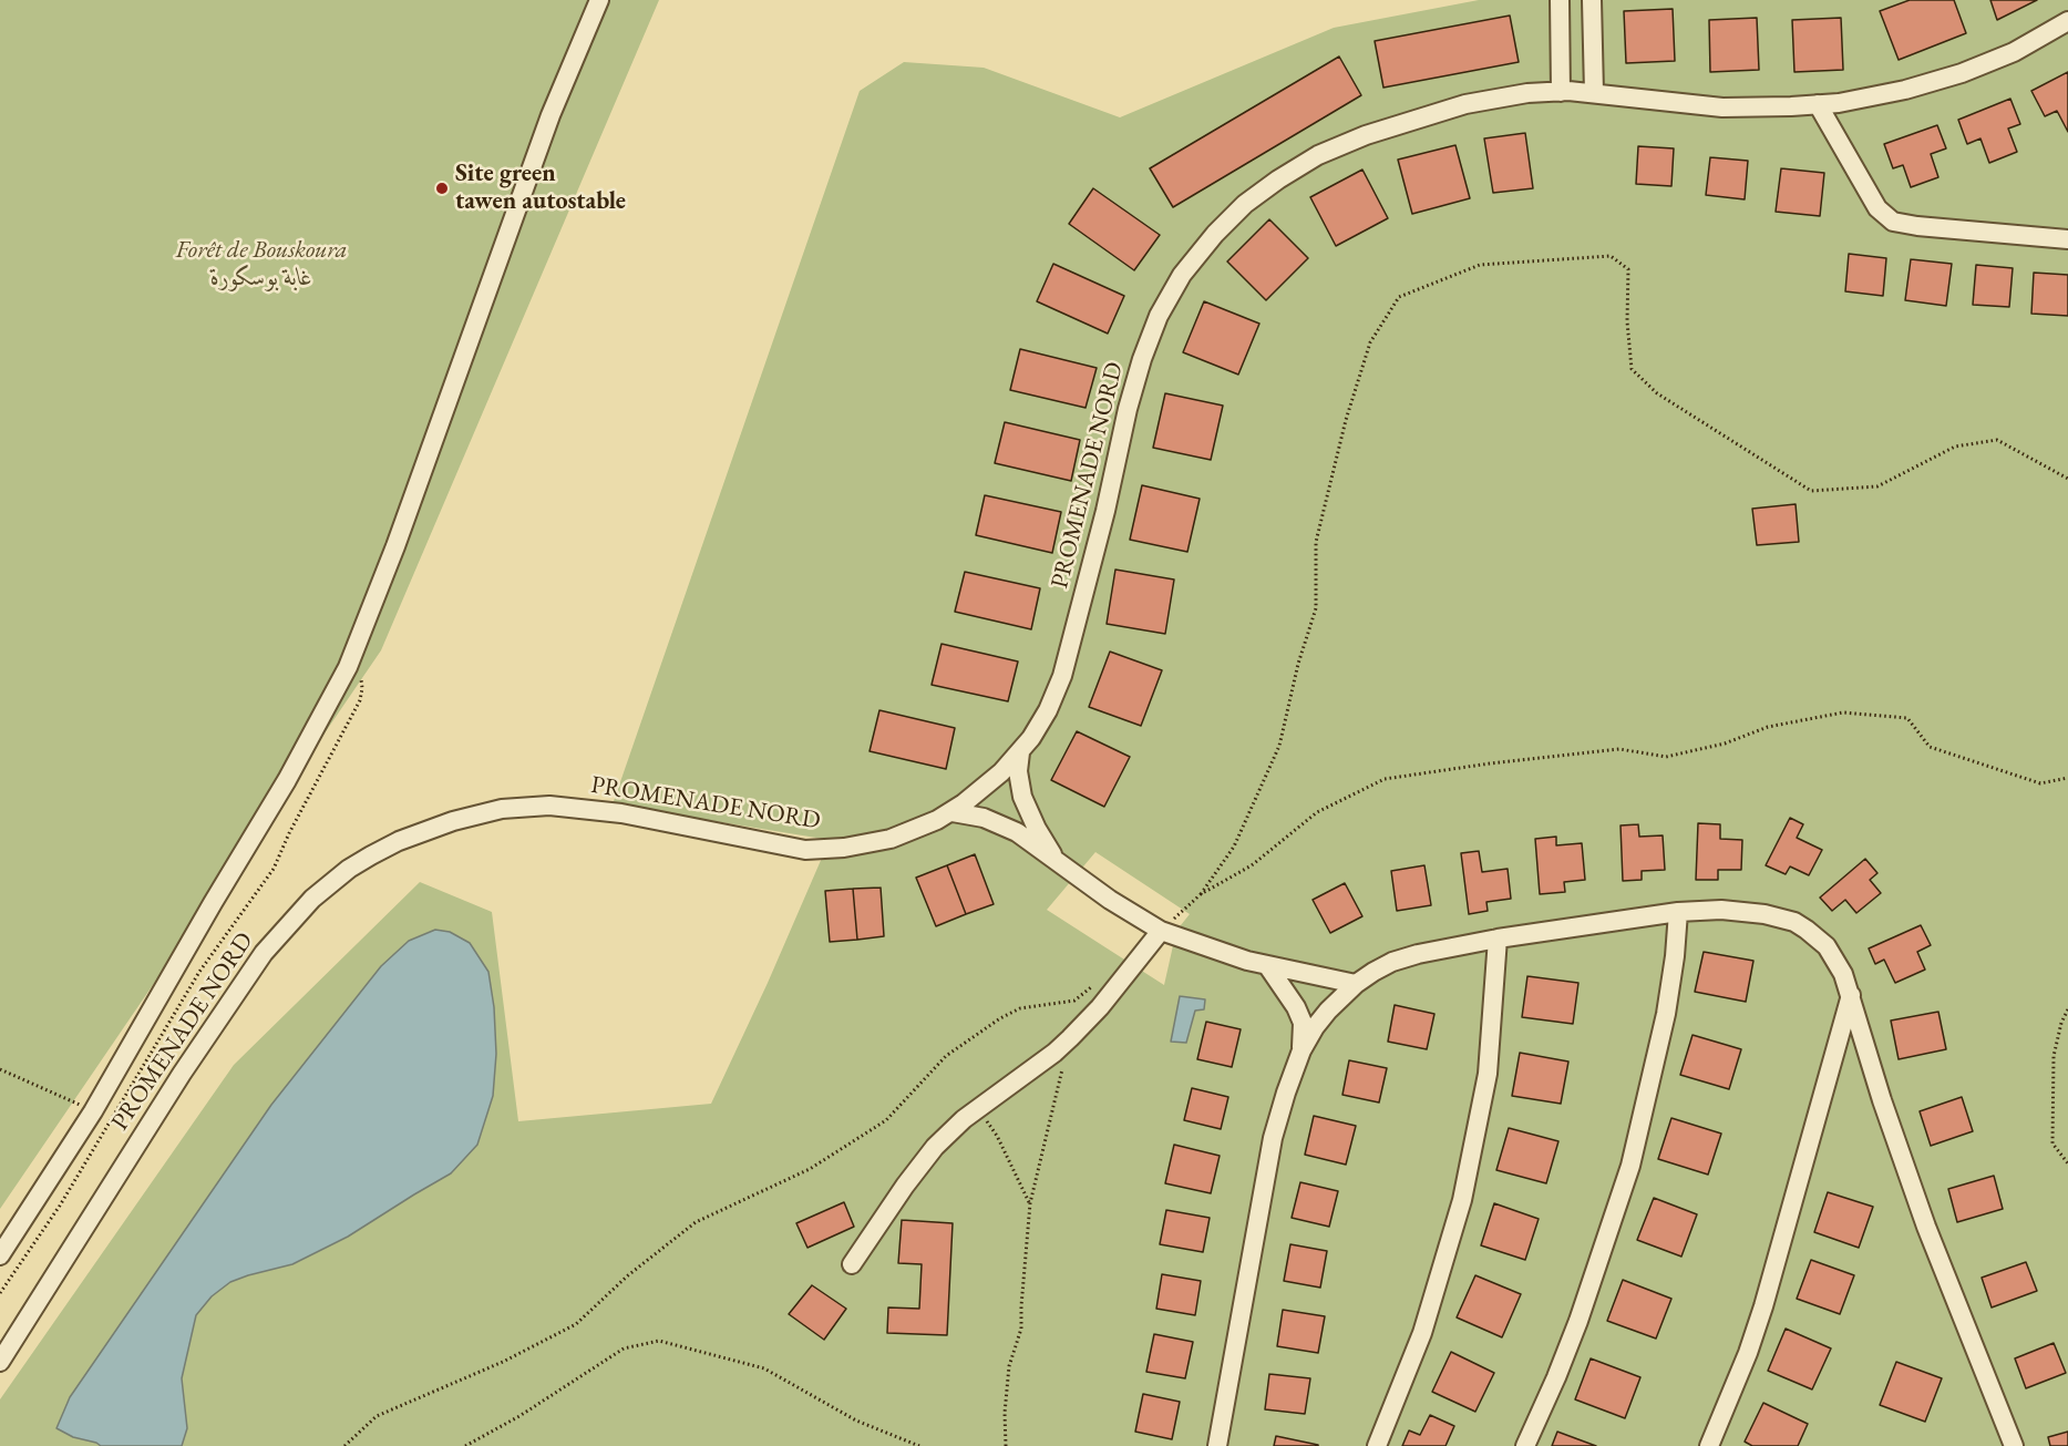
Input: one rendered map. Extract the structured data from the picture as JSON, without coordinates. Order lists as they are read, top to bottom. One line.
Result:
{"streets":{"street":["PROMENADE NORD"]},"parks":["Forêt de Bouskoura غابة بوسكورة"],"places":["Site green tawen autostable"]}
